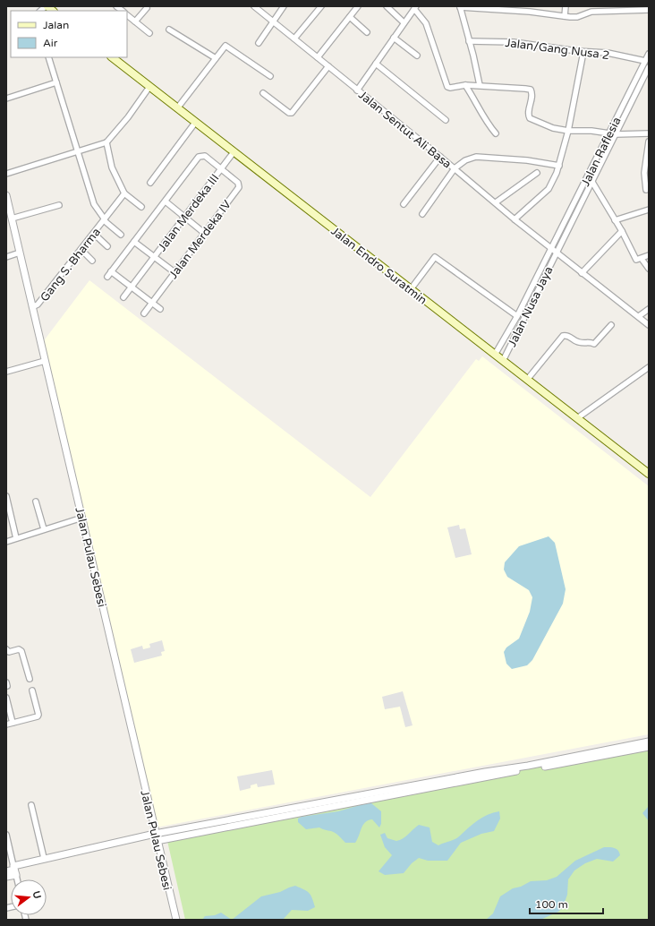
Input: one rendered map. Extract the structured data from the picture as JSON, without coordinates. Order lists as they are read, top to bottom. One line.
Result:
{"streets":{"main road":["Jalan Endro Suratmin"],"street":["Jalan/Gang Nusa 2","Jalan Sentut Ali Basa","Jalan Raflesia","Jalan Merdeka III","Jalan Merdeka IV","Gang S. Bharma","Jalan Nusa Jaya","Jalan Pulau Sebesi"]},"crossings":[["Jalan/Gang Nusa 2","Jalan Raflesia"],["Jalan Sentut Ali Basa","Jalan Raflesia"],["Jalan Sentut Ali Basa","Jalan Nusa Jaya"],["Jalan Raflesia","Jalan Nusa Jaya"],["Jalan Merdeka III","Jalan Merdeka IV"],["Jalan Merdeka III","Jalan Endro Suratmin"],["Gang S. Bharma","Jalan Pulau Sebesi"],["Jalan Endro Suratmin","Jalan Nusa Jaya"]],"legend":["Jalan","Air"],"scale_bar":"100 m","north":"right"}
